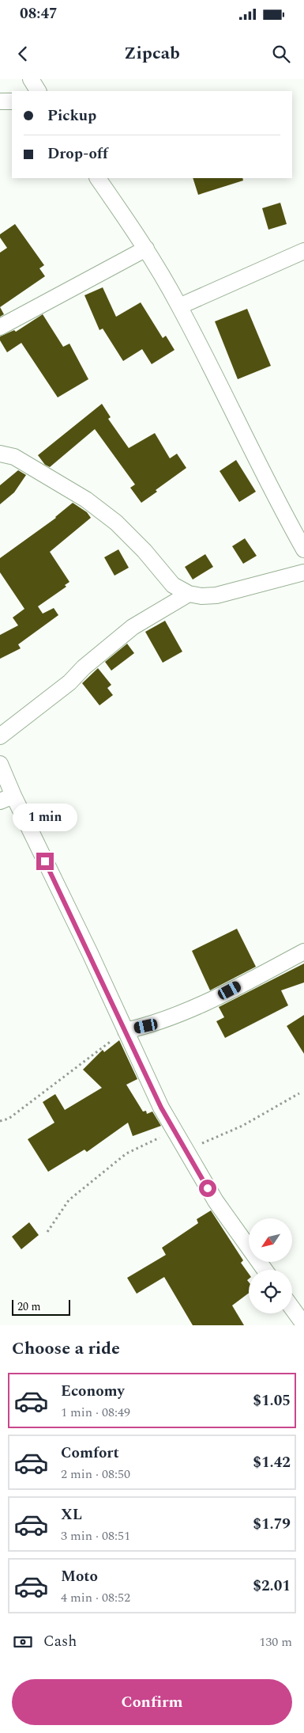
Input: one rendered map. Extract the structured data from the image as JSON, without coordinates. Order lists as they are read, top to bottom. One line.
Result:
{"scale_bar":"20 m","north":"bottom left","page":{"status":"08:47","header":"Zipcab","banner":["Pickup","Drop-off"],"bubble":"1 min","scale":"20 m","heading":"Choose a ride","list":[{"name":"Economy","note":"1 min · 08:49","value":"$1.05"},{"name":"Comfort","note":"2 min · 08:50","value":"$1.42"},{"name":"XL","note":"3 min · 08:51","value":"$1.79"},{"name":"Moto","note":"4 min · 08:52","value":"$2.01"}],"pay":["Cash","130 m"],"buttons":"Confirm"}}
